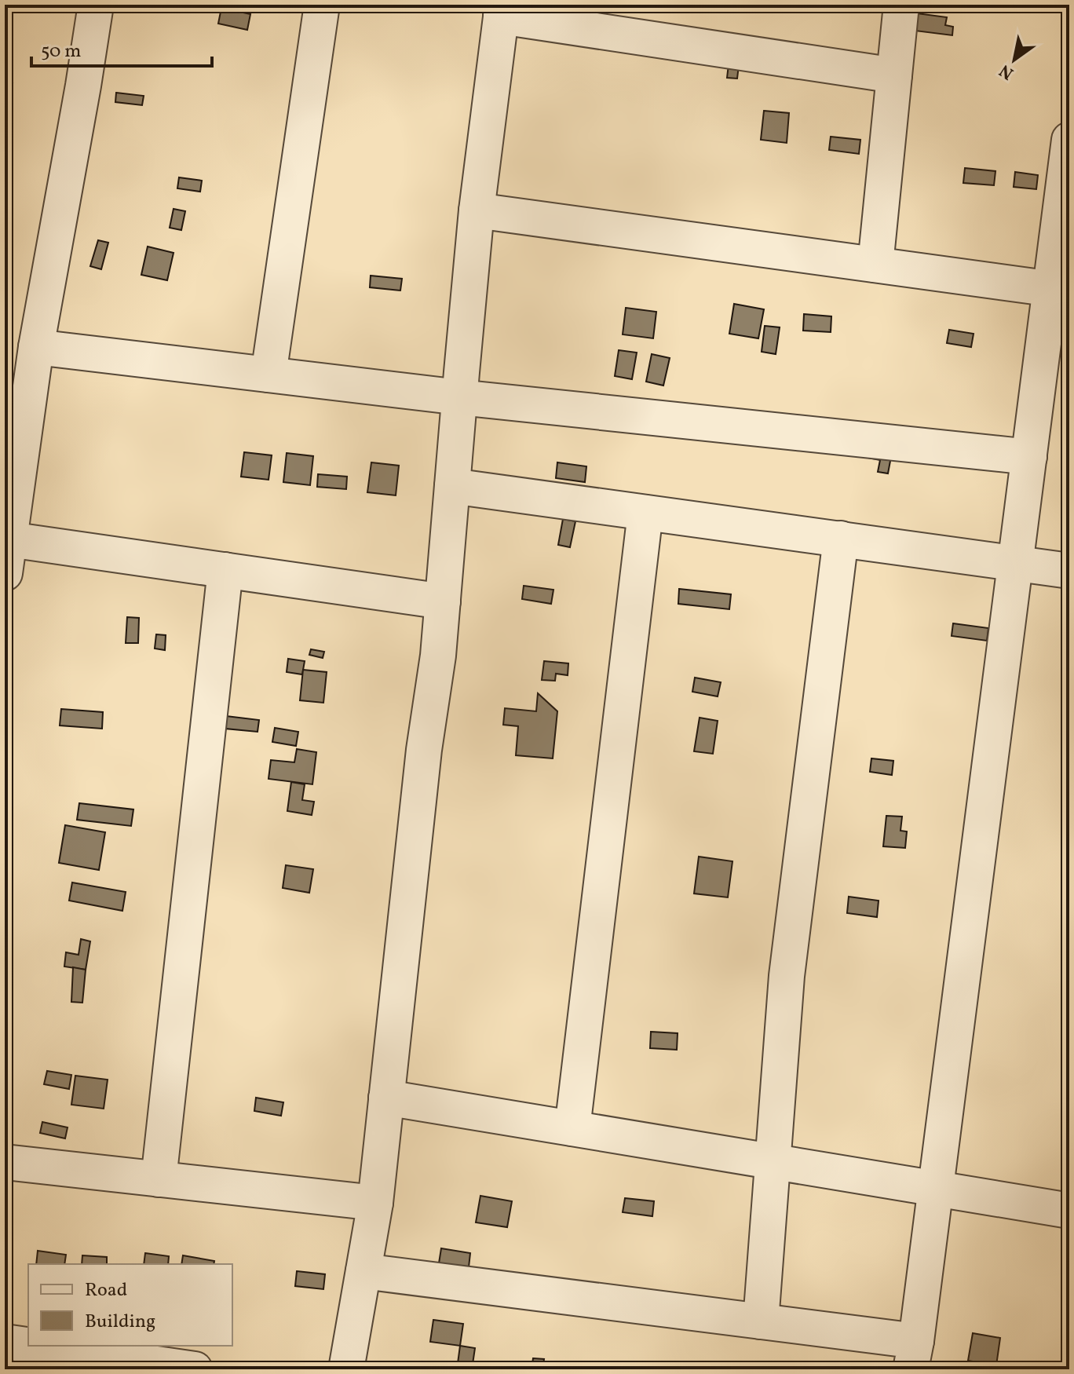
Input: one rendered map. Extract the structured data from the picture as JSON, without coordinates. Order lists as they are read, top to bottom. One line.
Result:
{"legend":["Road","Building"],"scale_bar":"50 m","north":"bottom left"}
